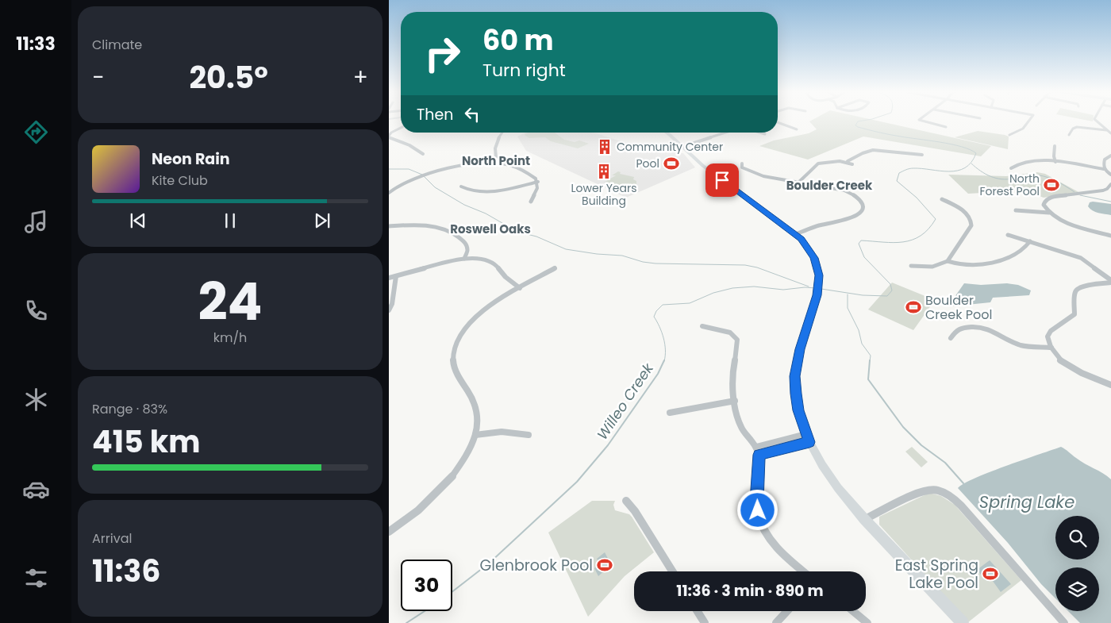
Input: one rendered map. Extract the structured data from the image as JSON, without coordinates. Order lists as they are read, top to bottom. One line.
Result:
{"districts":["North Point","Boulder Creek","Roswell Oaks"],"water":["Willeo Creek","Spring Lake"],"places":{"building":["Community Center","Lower Years Building"],"sports":["Pool","North Forest Pool","Boulder Creek Pool","Glenbrook Pool","East Spring Lake Pool"]},"page":{"tabs":"11:33","tile":["Climate",["24","km/h"],["Range · 83%","415 km"],["Arrival","11:36"]],"turn":["60 m","Turn right"],"heat":["−","20.5°","+"],"then":"Then","song":["Neon Rain","Kite Club"],"limit":"30","trip":"11:36 · 3 min · 890 m"}}
